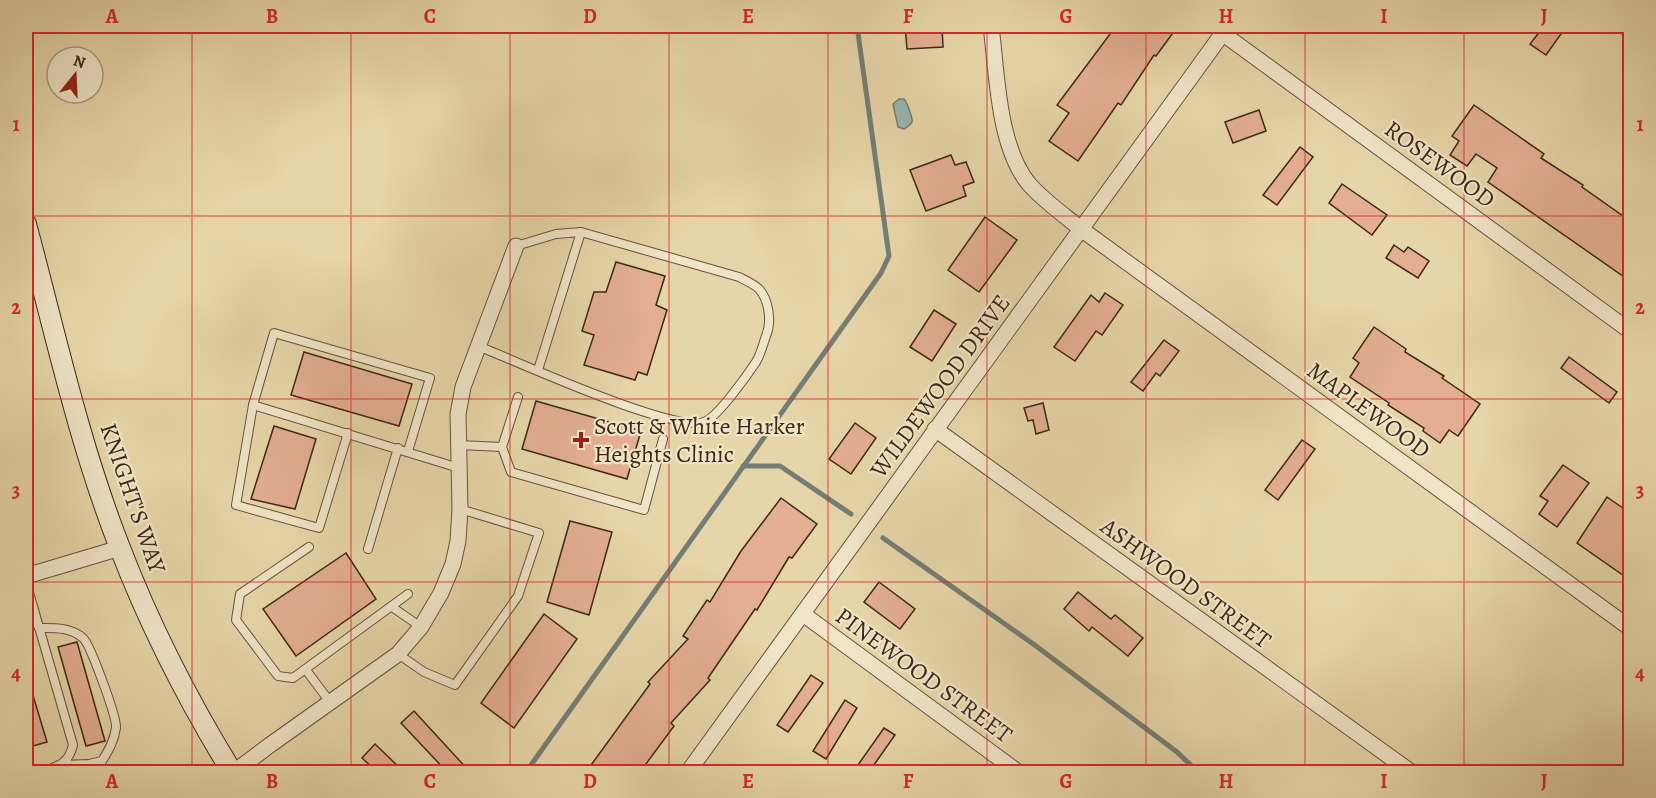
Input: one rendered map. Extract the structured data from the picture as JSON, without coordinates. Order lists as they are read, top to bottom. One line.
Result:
{"streets":{"main road":["KNIGHT'S WAY"],"street":["ROSEWOOD","WILDEWOOD DRIVE","MAPLEWOOD","ASHWOOD STREET","PINEWOOD STREET"]},"crossings":[["ROSEWOOD","WILDEWOOD DRIVE"],["WILDEWOOD DRIVE","MAPLEWOOD"],["WILDEWOOD DRIVE","ASHWOOD STREET"],["WILDEWOOD DRIVE","PINEWOOD STREET"]],"places":{"health":["Scott & White Harker Heights Clinic"]},"north":"top","grid":{"columns":["A","B","C","D","E","F","G","H","I","J"],"rows":["1","2","3","4"]}}
